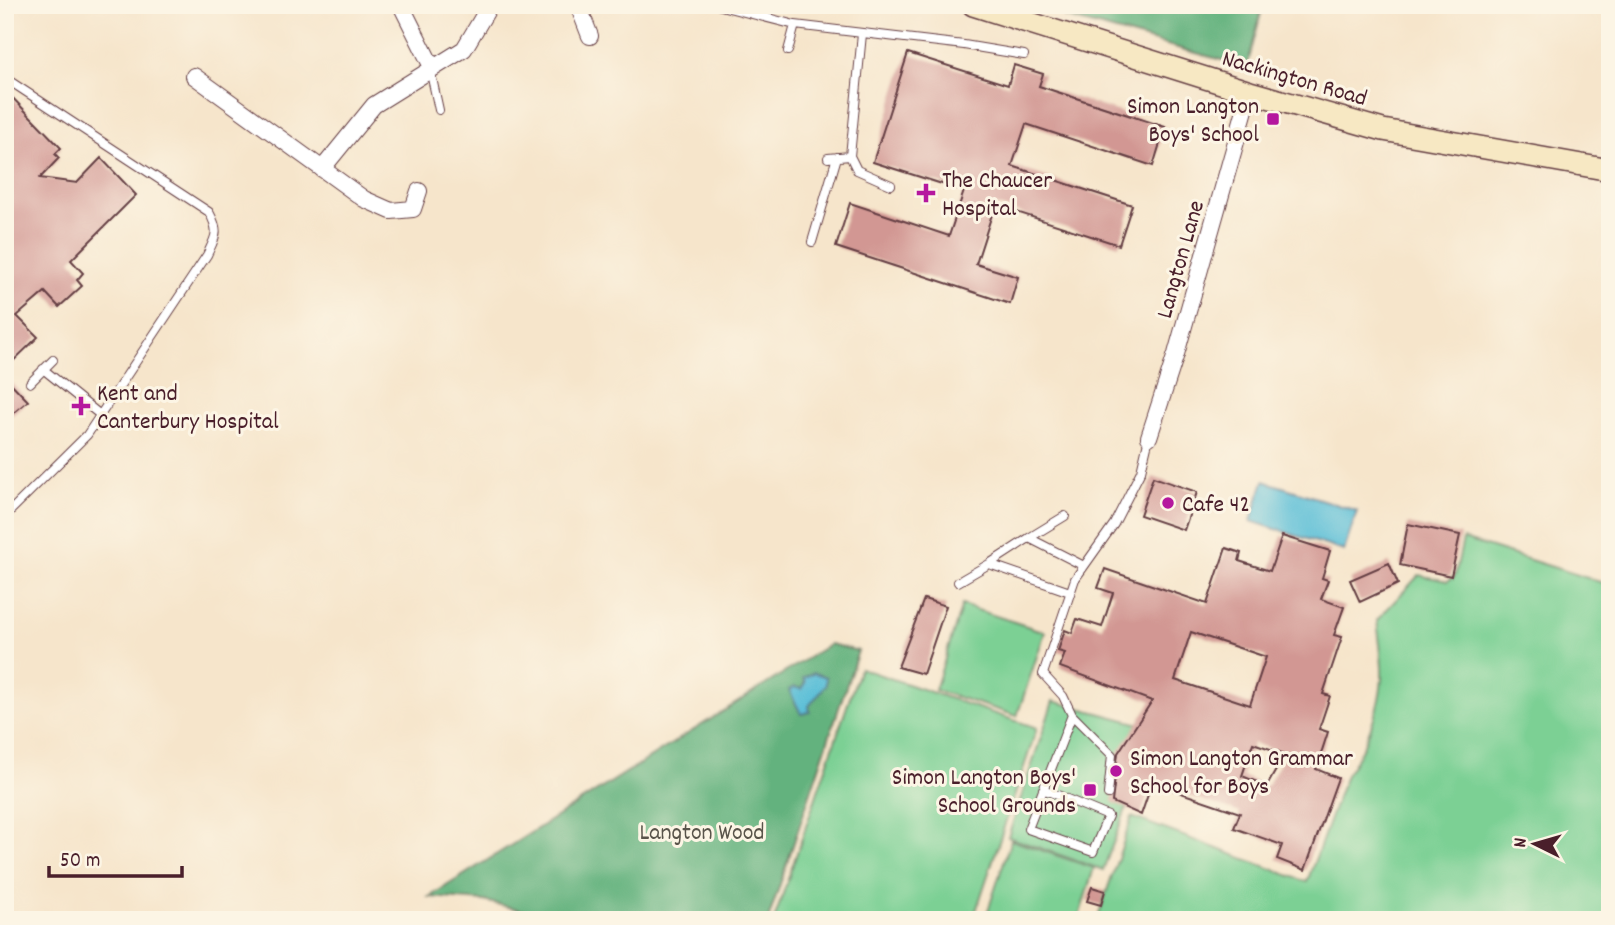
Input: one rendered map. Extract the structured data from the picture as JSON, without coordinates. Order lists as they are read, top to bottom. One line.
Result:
{"streets":{"main road":["Nackington Road"],"street":["Langton Lane"]},"crossings":[["Nackington Road","Langton Lane"]],"parks":["Langton Wood"],"places":{"transit":["Simon Langton Boys' School","Simon Langton Boys' School Grounds"],"health":["The Chaucer Hospital","Kent and Canterbury Hospital"],"other":["Cafe 42","Simon Langton Grammar School for Boys"]},"scale_bar":"50 m","north":"left"}
